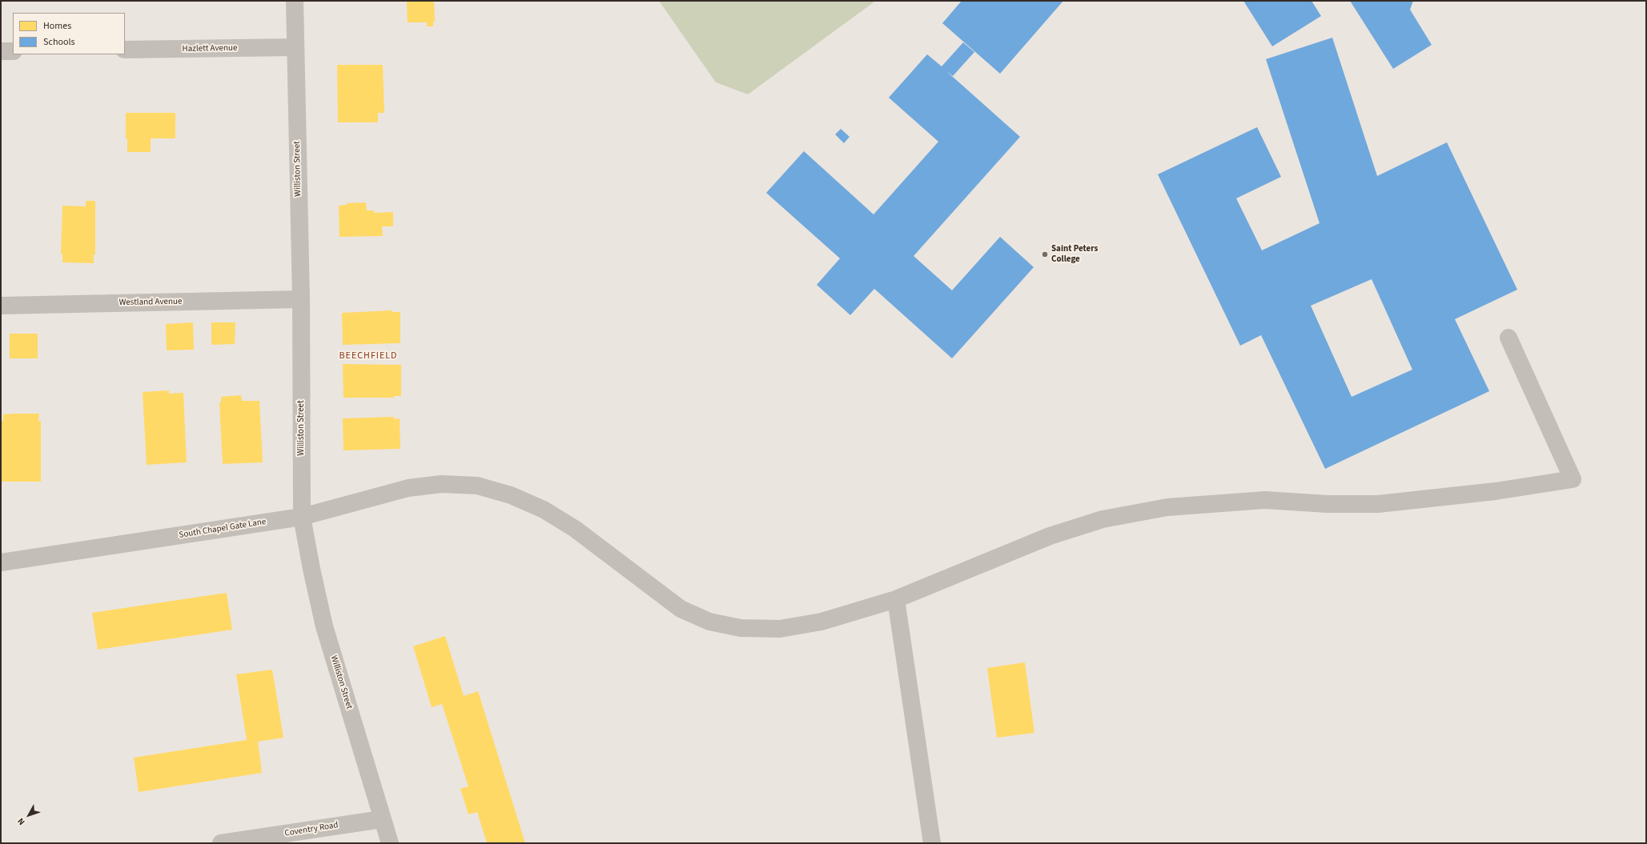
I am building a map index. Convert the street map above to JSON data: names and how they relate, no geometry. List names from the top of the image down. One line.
{"streets":{"street":["Hazlett Avenue","Williston Street","Westland Avenue","South Chapel Gate Lane","Coventry Road"]},"crossings":[["Hazlett Avenue","Williston Street"],["Williston Street","Westland Avenue"],["Williston Street","South Chapel Gate Lane"],["Williston Street","Coventry Road"]],"districts":["BEECHFIELD"],"places":["Saint Peters College"],"legend":["Homes","Schools"],"north":"bottom left"}
